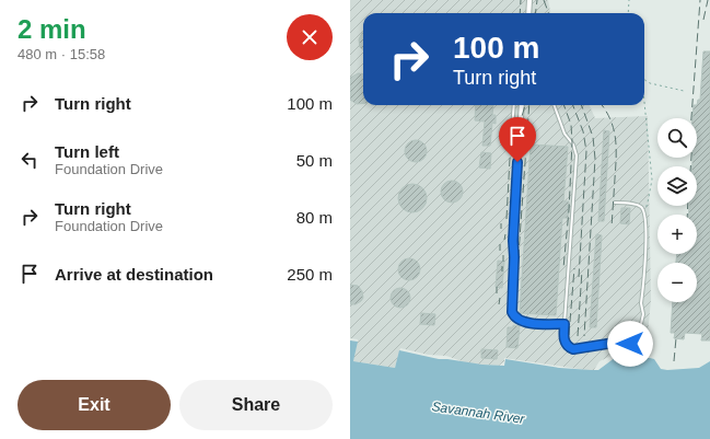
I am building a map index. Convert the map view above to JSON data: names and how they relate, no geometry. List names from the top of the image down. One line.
{"water":["Savannah River"],"page":{"heading":["2 min","480 m · 15:58"],"turn":["100 m","Turn right"],"list":[{"name":"Turn right","value":"100 m"},{"name":"Turn left","note":"Foundation Drive","value":"50 m"},{"name":"Turn right","note":"Foundation Drive","value":"80 m"},{"name":"Arrive at destination","value":"250 m"}],"map_buttons":["+","−"],"buttons":["Exit","Share"]}}
